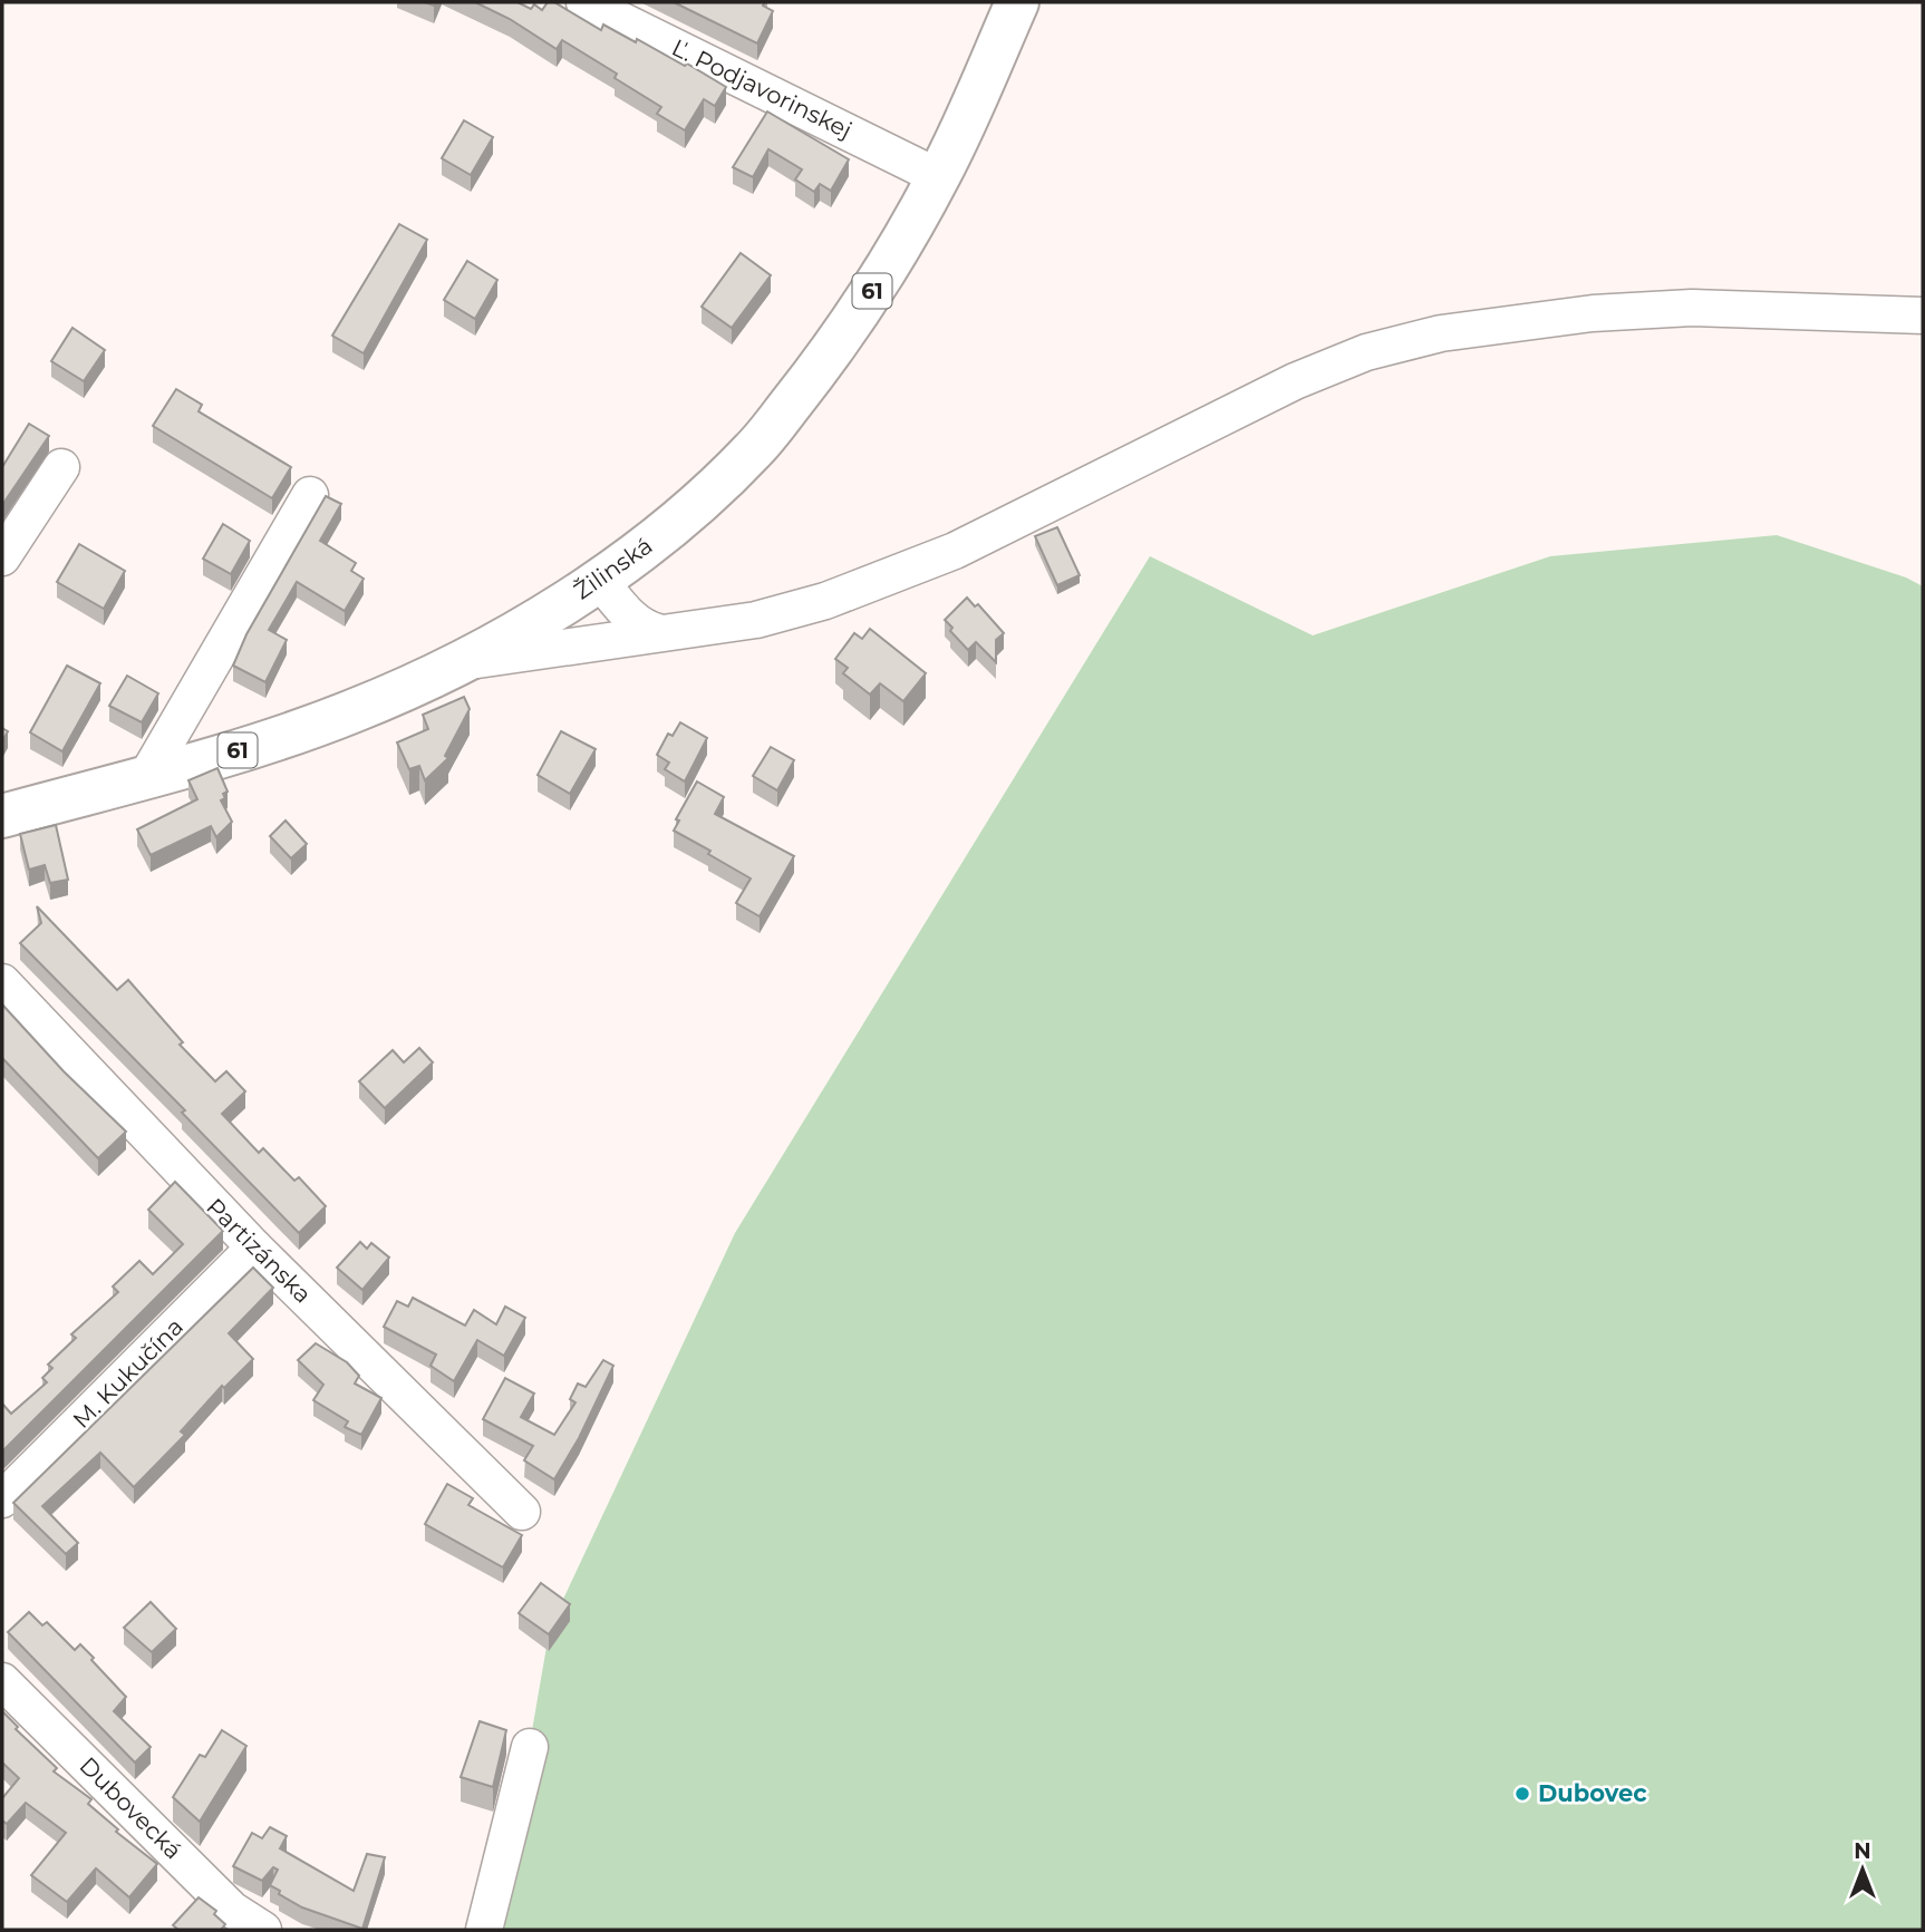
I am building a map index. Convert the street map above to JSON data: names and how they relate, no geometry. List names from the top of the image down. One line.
{"streets":{"main road":["61","Žilinská"],"street":["Ľ. Podjavorinskej","Partizánska","M. Kukučína","Dubovecká"]},"crossings":[["Ľ. Podjavorinskej","61"],["Ľ. Podjavorinskej","Žilinská"],["61","Žilinská"],["Partizánska","M. Kukučína"]],"places":["Dubovec"],"north":"top"}
